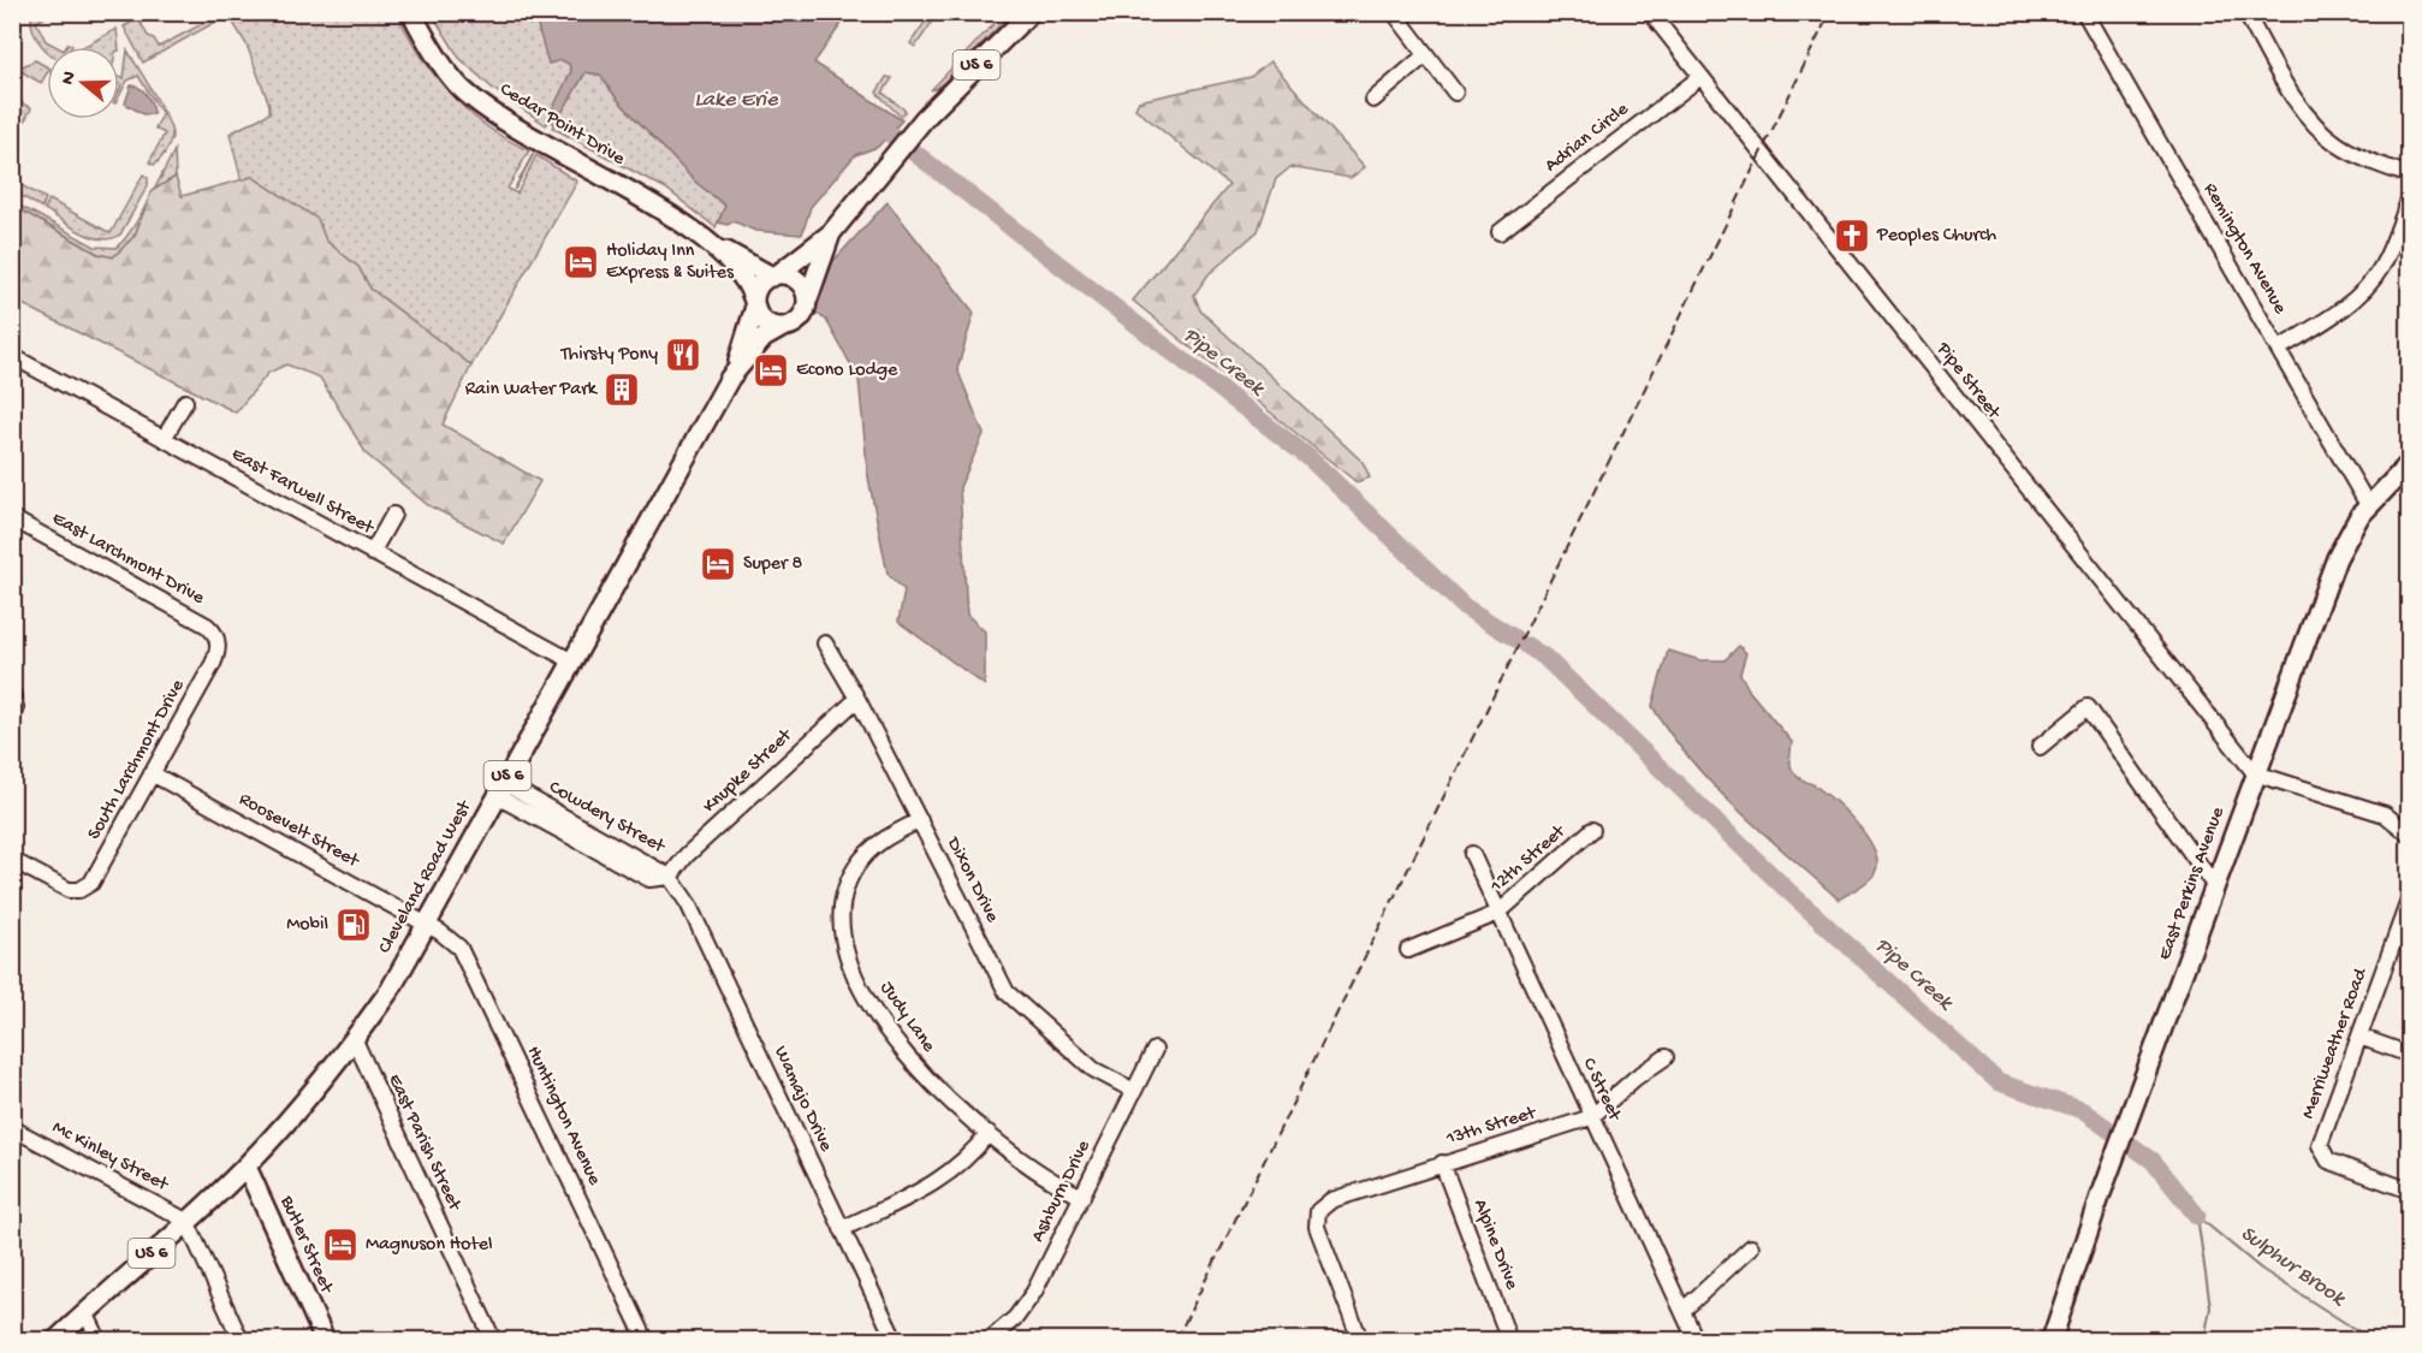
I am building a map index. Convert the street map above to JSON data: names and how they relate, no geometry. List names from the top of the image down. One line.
{"streets":{"main road":["US 6","Cedar Point Drive","Cleveland Road West","East Perkins Avenue","Butler Street"],"street":["Adrian Circle","Remington Avenue","Pipe Street","East Farwell Street","East Larchmont Drive","South Larchmont Drive","Knupke Street","Cowdery Street","Roosevelt Street","12th Street","Dixon Drive","Judy Lane","Merriweather Road","C Street","Wamajo Drive","Huntington Avenue","13th Street","East Parish Street","Mc Kinley Street","Ashburn Drive","Alpine Drive"]},"crossings":[["US 6","Cedar Point Drive"],["US 6","Cleveland Road West"],["Cedar Point Drive","Cleveland Road West"],["Adrian Circle","Pipe Street"],["Remington Avenue","East Perkins Avenue"],["Pipe Street","East Perkins Avenue"],["East Farwell Street","Cleveland Road West"],["East Larchmont Drive","South Larchmont Drive"],["South Larchmont Drive","Roosevelt Street"],["Knupke Street","Cowdery Street"],["Knupke Street","Dixon Drive"],["Knupke Street","Wamajo Drive"],["Cowdery Street","Cleveland Road West"],["Cowdery Street","Wamajo Drive"],["Roosevelt Street","Cleveland Road West"],["Roosevelt Street","Huntington Avenue"],["12th Street","C Street"],["Cleveland Road West","Huntington Avenue"],["Cleveland Road West","East Parish Street"],["Cleveland Road West","Mc Kinley Street"],["Cleveland Road West","Butler Street"],["Dixon Drive","Judy Lane"],["Dixon Drive","Ashburn Drive"],["Judy Lane","Ashburn Drive"],["C Street","13th Street"],["13th Street","Alpine Drive"]],"water":["Lake Erie","Pipe Creek","Sulphur Brook"],"places":{"church":["Peoples Church"],"hotel":["Holiday Inn Express & Suites","Econo Lodge","Super 8","Magnuson Hotel"],"restaurant":["Thirsty Pony"],"building":["Rain Water Park"],"fuel station":["Mobil"]},"north":"left"}
